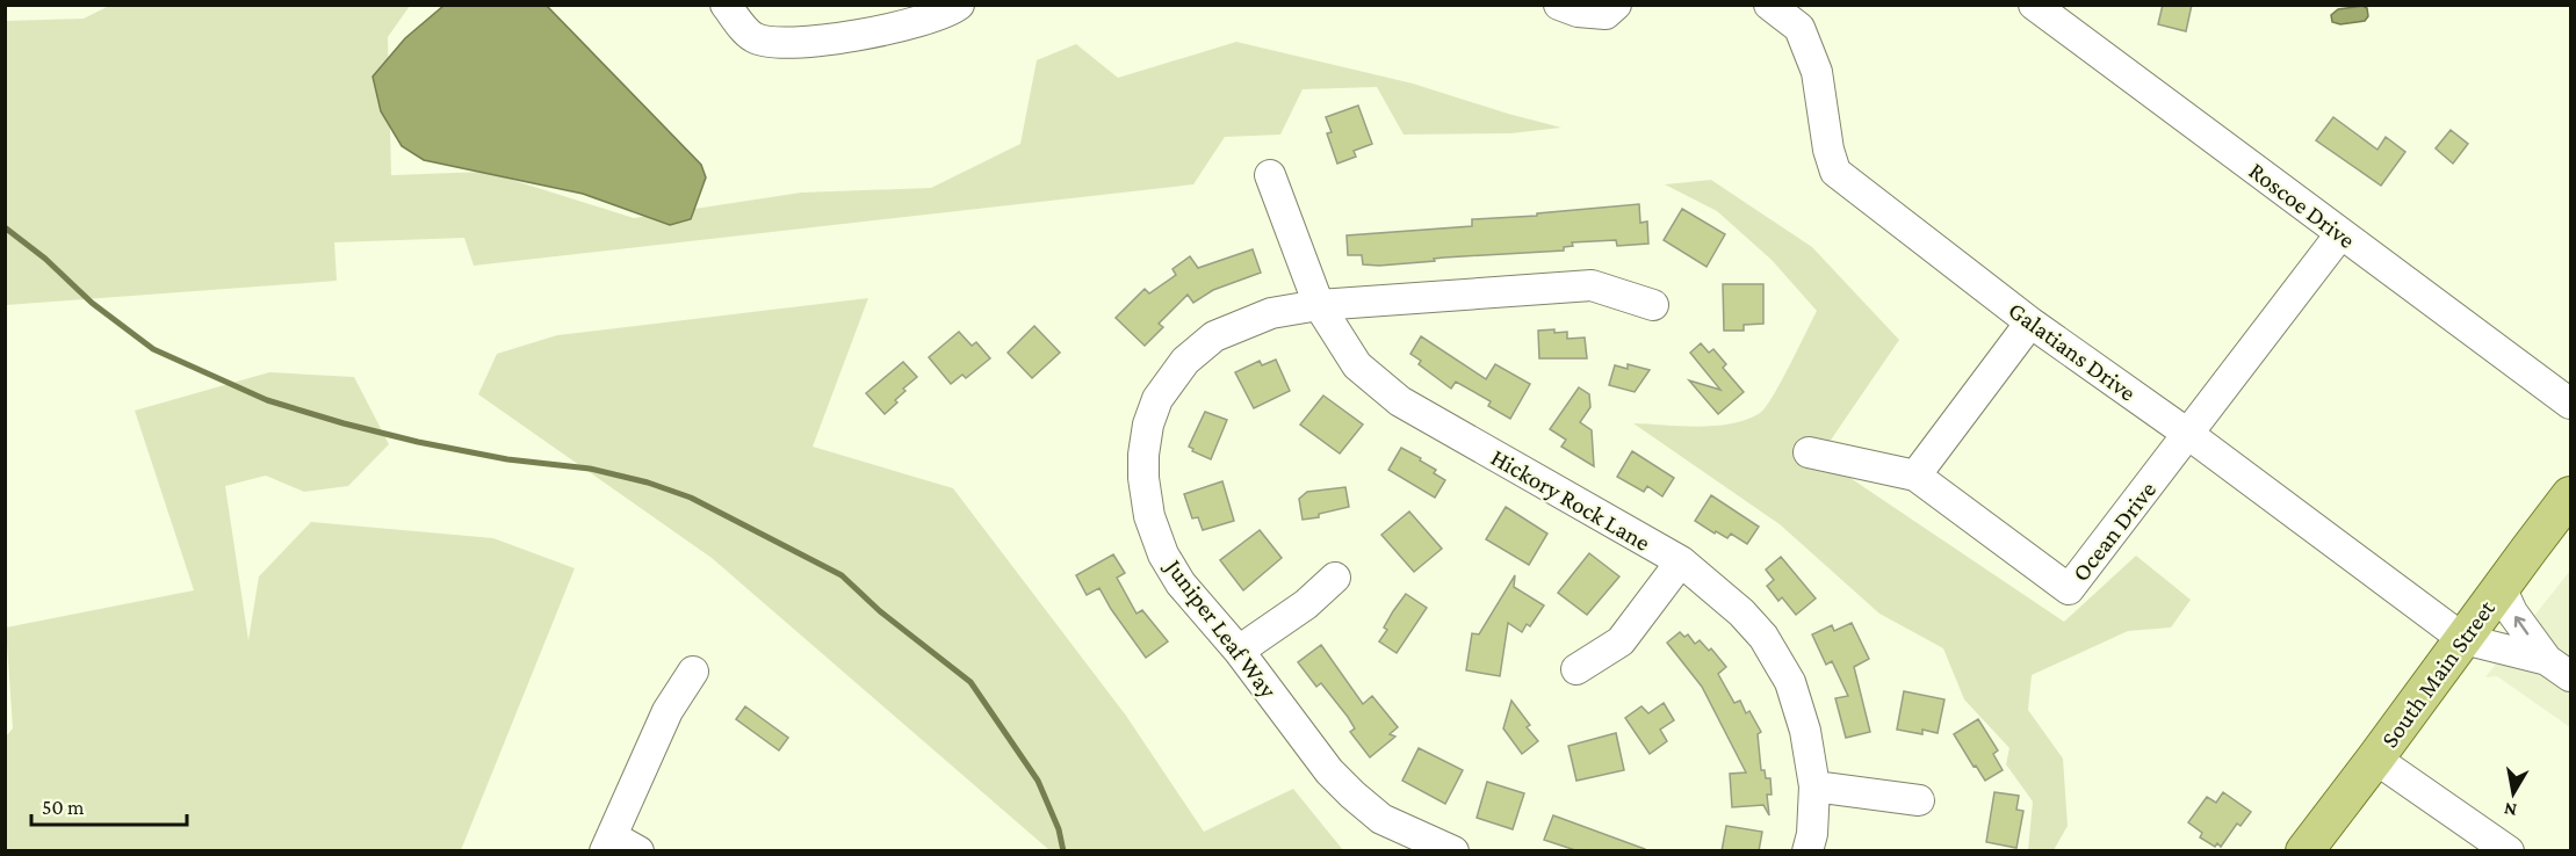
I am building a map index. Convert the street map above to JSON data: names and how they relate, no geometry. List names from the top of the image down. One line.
{"streets":{"main road":["South Main Street"],"street":["Roscoe Drive","Galatians Drive","Hickory Rock Lane","Ocean Drive","Juniper Leaf Way"]},"crossings":[["Roscoe Drive","Ocean Drive"],["Galatians Drive","Ocean Drive"],["Galatians Drive","South Main Street"],["Hickory Rock Lane","Juniper Leaf Way"]],"scale_bar":"50 m","north":"bottom"}
